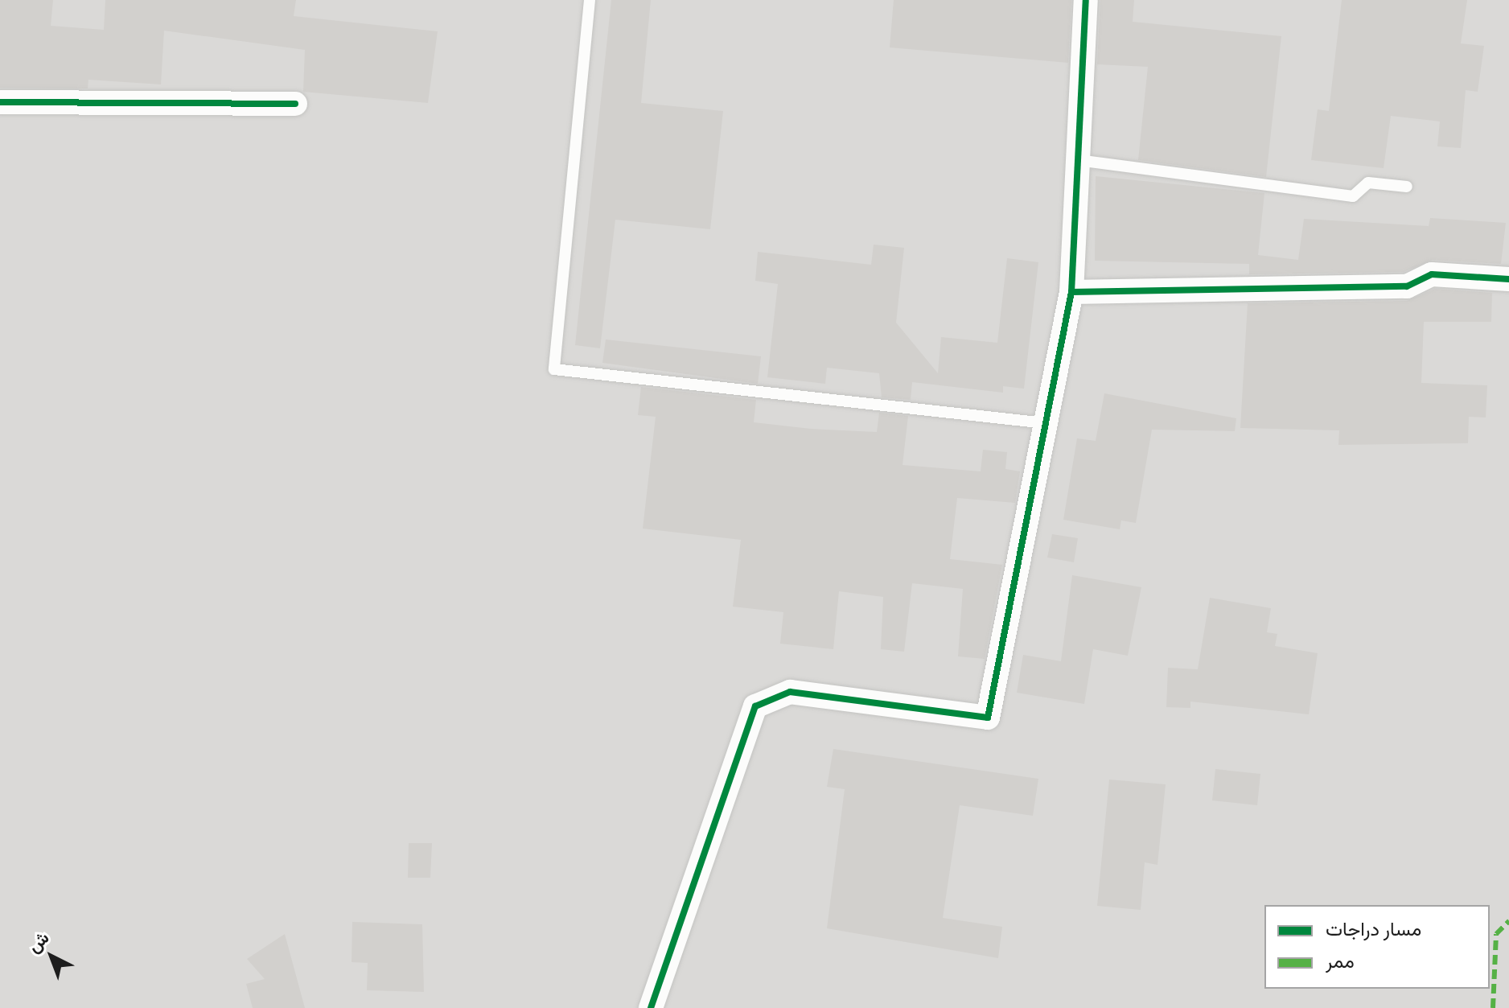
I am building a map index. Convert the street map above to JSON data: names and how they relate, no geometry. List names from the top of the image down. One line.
{"legend":["مسار دراجات","ممر"],"north":"top left"}
